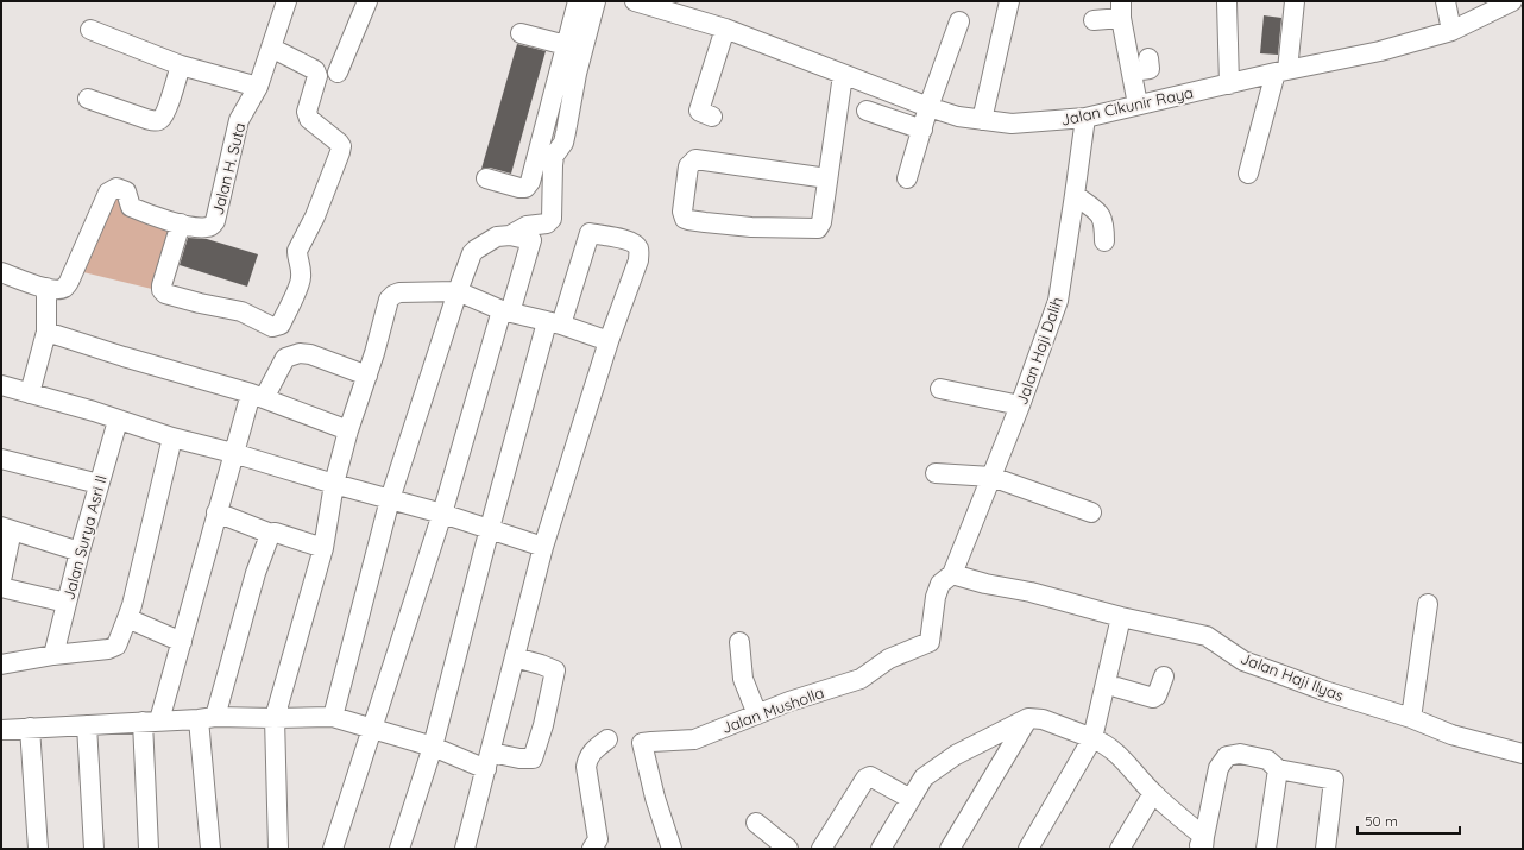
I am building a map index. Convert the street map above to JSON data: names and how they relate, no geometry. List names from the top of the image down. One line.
{"streets":{"street":["Jalan Cikunir Raya","Jalan H. Suta","Jalan Haji Dalih","Jalan Surya Asri II","Jalan Haji Ilyas","Jalan Musholla"]},"crossings":[["Jalan Cikunir Raya","Jalan Haji Dalih"],["Jalan Haji Dalih","Jalan Haji Ilyas"],["Jalan Haji Dalih","Jalan Musholla"],["Jalan Haji Ilyas","Jalan Musholla"]],"scale_bar":"50 m"}
